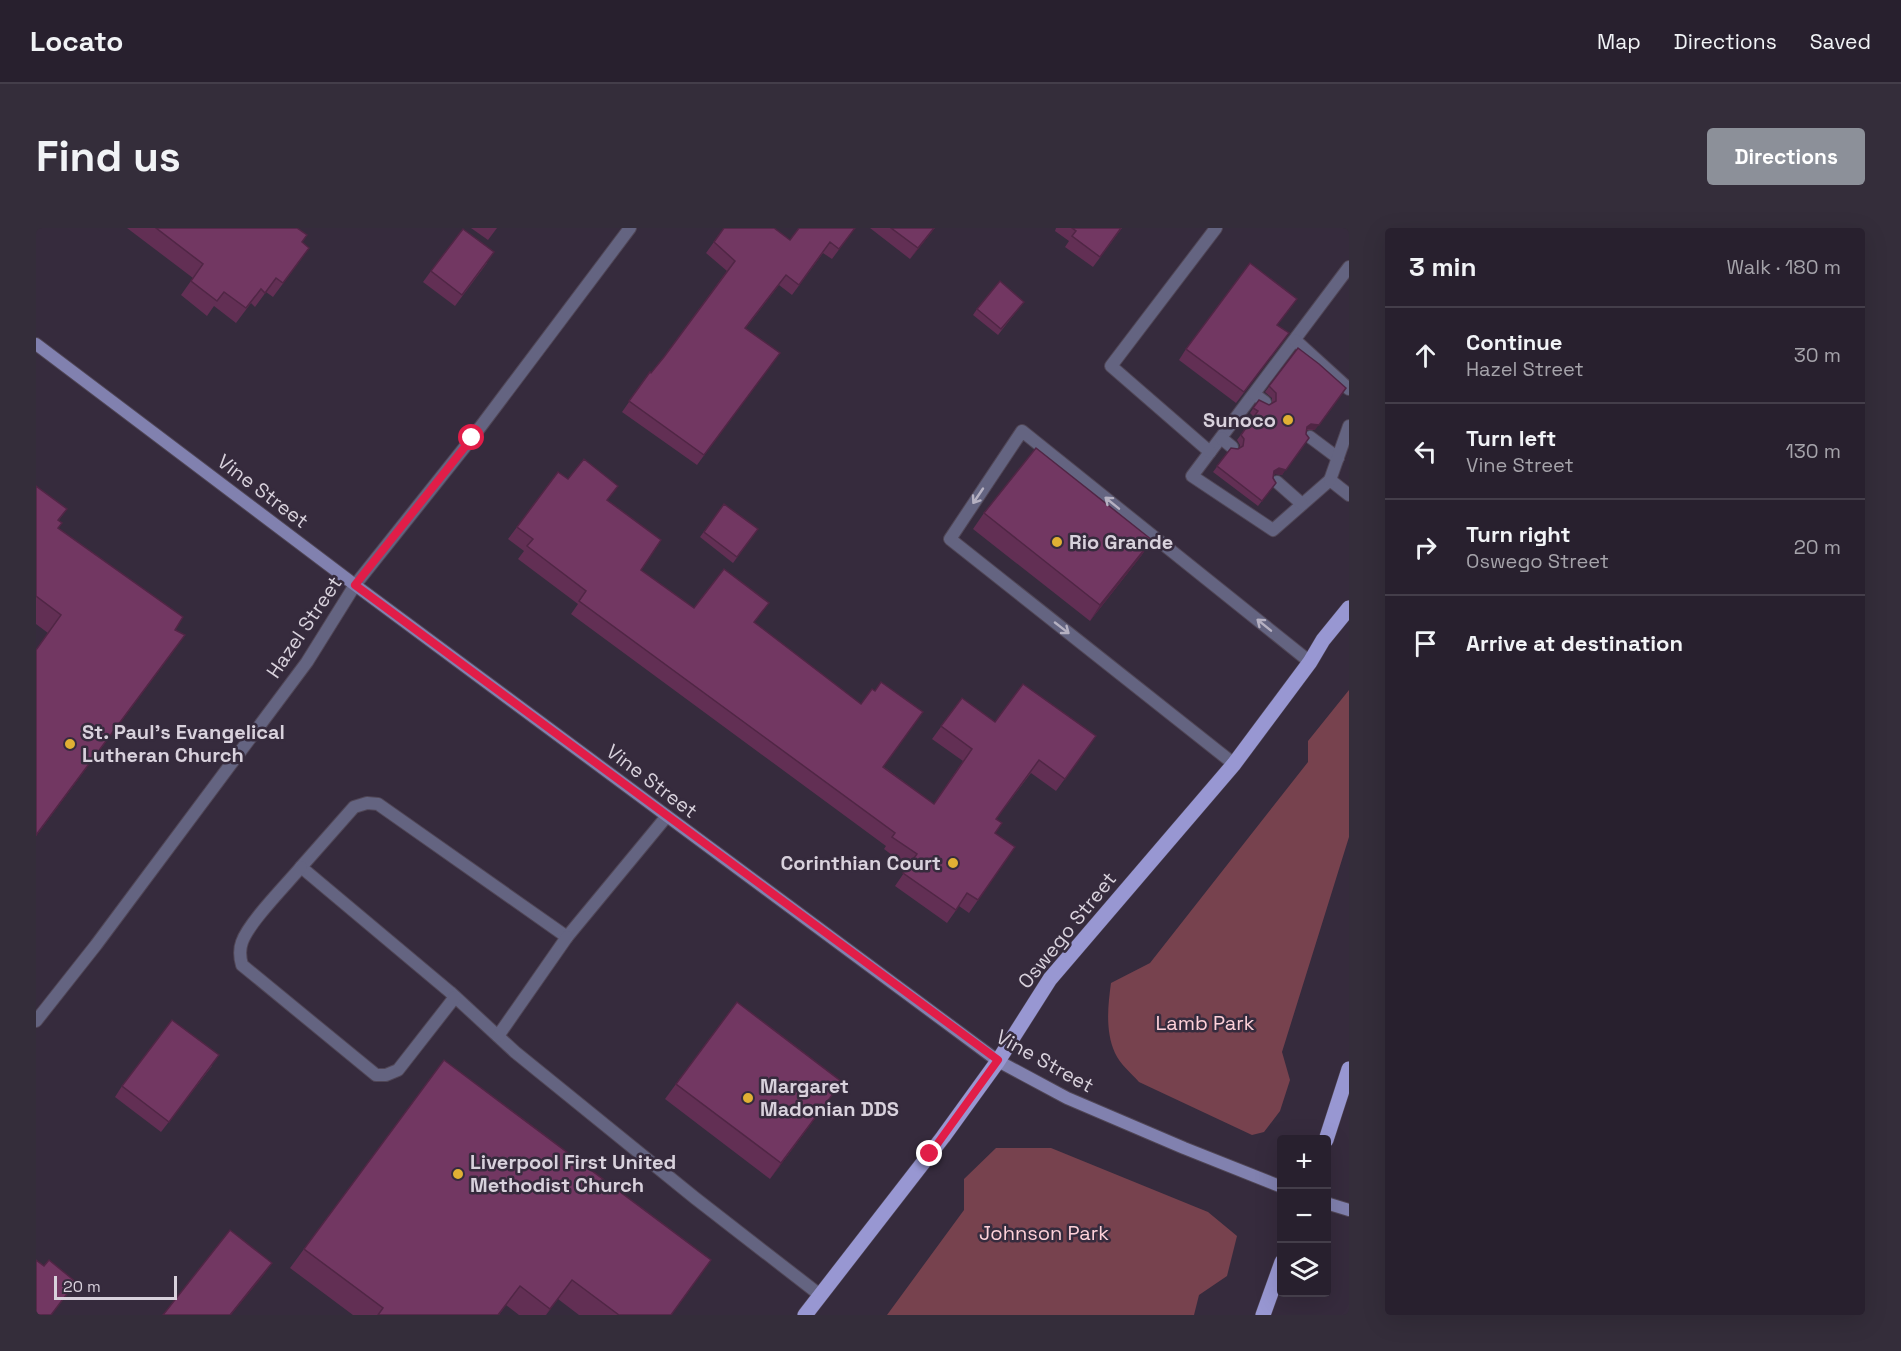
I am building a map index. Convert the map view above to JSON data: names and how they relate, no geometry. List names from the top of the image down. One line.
{"streets":{"main road":["Oswego Street"],"street":["Vine Street","Hazel Street"]},"crossings":[["Vine Street","Hazel Street"],["Vine Street","Oswego Street"]],"parks":["Lamb Park","Johnson Park"],"places":["Sunoco","Rio Grande","St. Paul's Evangelical Lutheran Church","Corinthian Court","Margaret Madonian DDS","Liverpool First United Methodist Church"],"scale_bar":"20 m","page":{"header":"Locato","nav":["Map","Directions","Saved"],"buttons":"Directions","title":"Find us","heading":["3 min","Walk · 180 m"],"list":[["Continue","Hazel Street","30 m"],["Turn left","Vine Street","130 m"],["Turn right","Oswego Street","20 m"],"Arrive at destination"],"map_buttons":["+","−"],"scale":"20 m"}}
